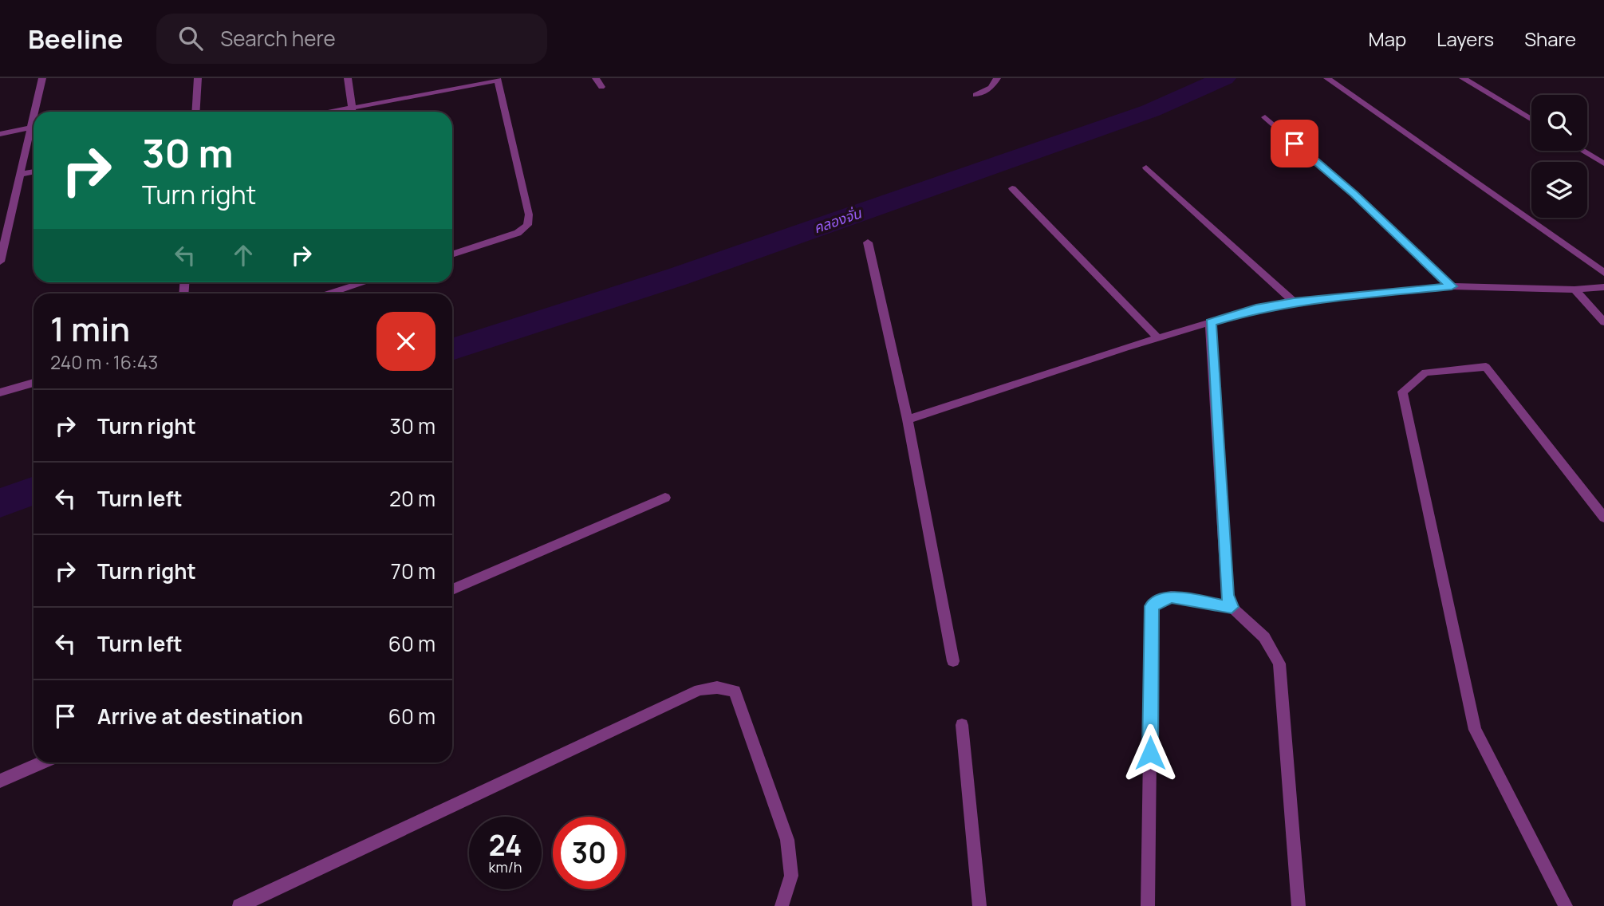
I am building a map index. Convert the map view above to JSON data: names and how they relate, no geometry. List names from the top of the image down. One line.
{"water":["คลองจั่น"],"page":{"header":"Beeline","search":"Search here","nav":["Map","Layers","Share"],"turn":["30 m","Turn right"],"heading":["1 min","240 m · 16:43"],"list":[{"name":"Turn right","value":"30 m"},{"name":"Turn left","value":"20 m"},{"name":"Turn right","value":"70 m"},{"name":"Turn left","value":"60 m"},{"name":"Arrive at destination","value":"60 m"}],"speed":"24 km/h","limit":"30"}}
